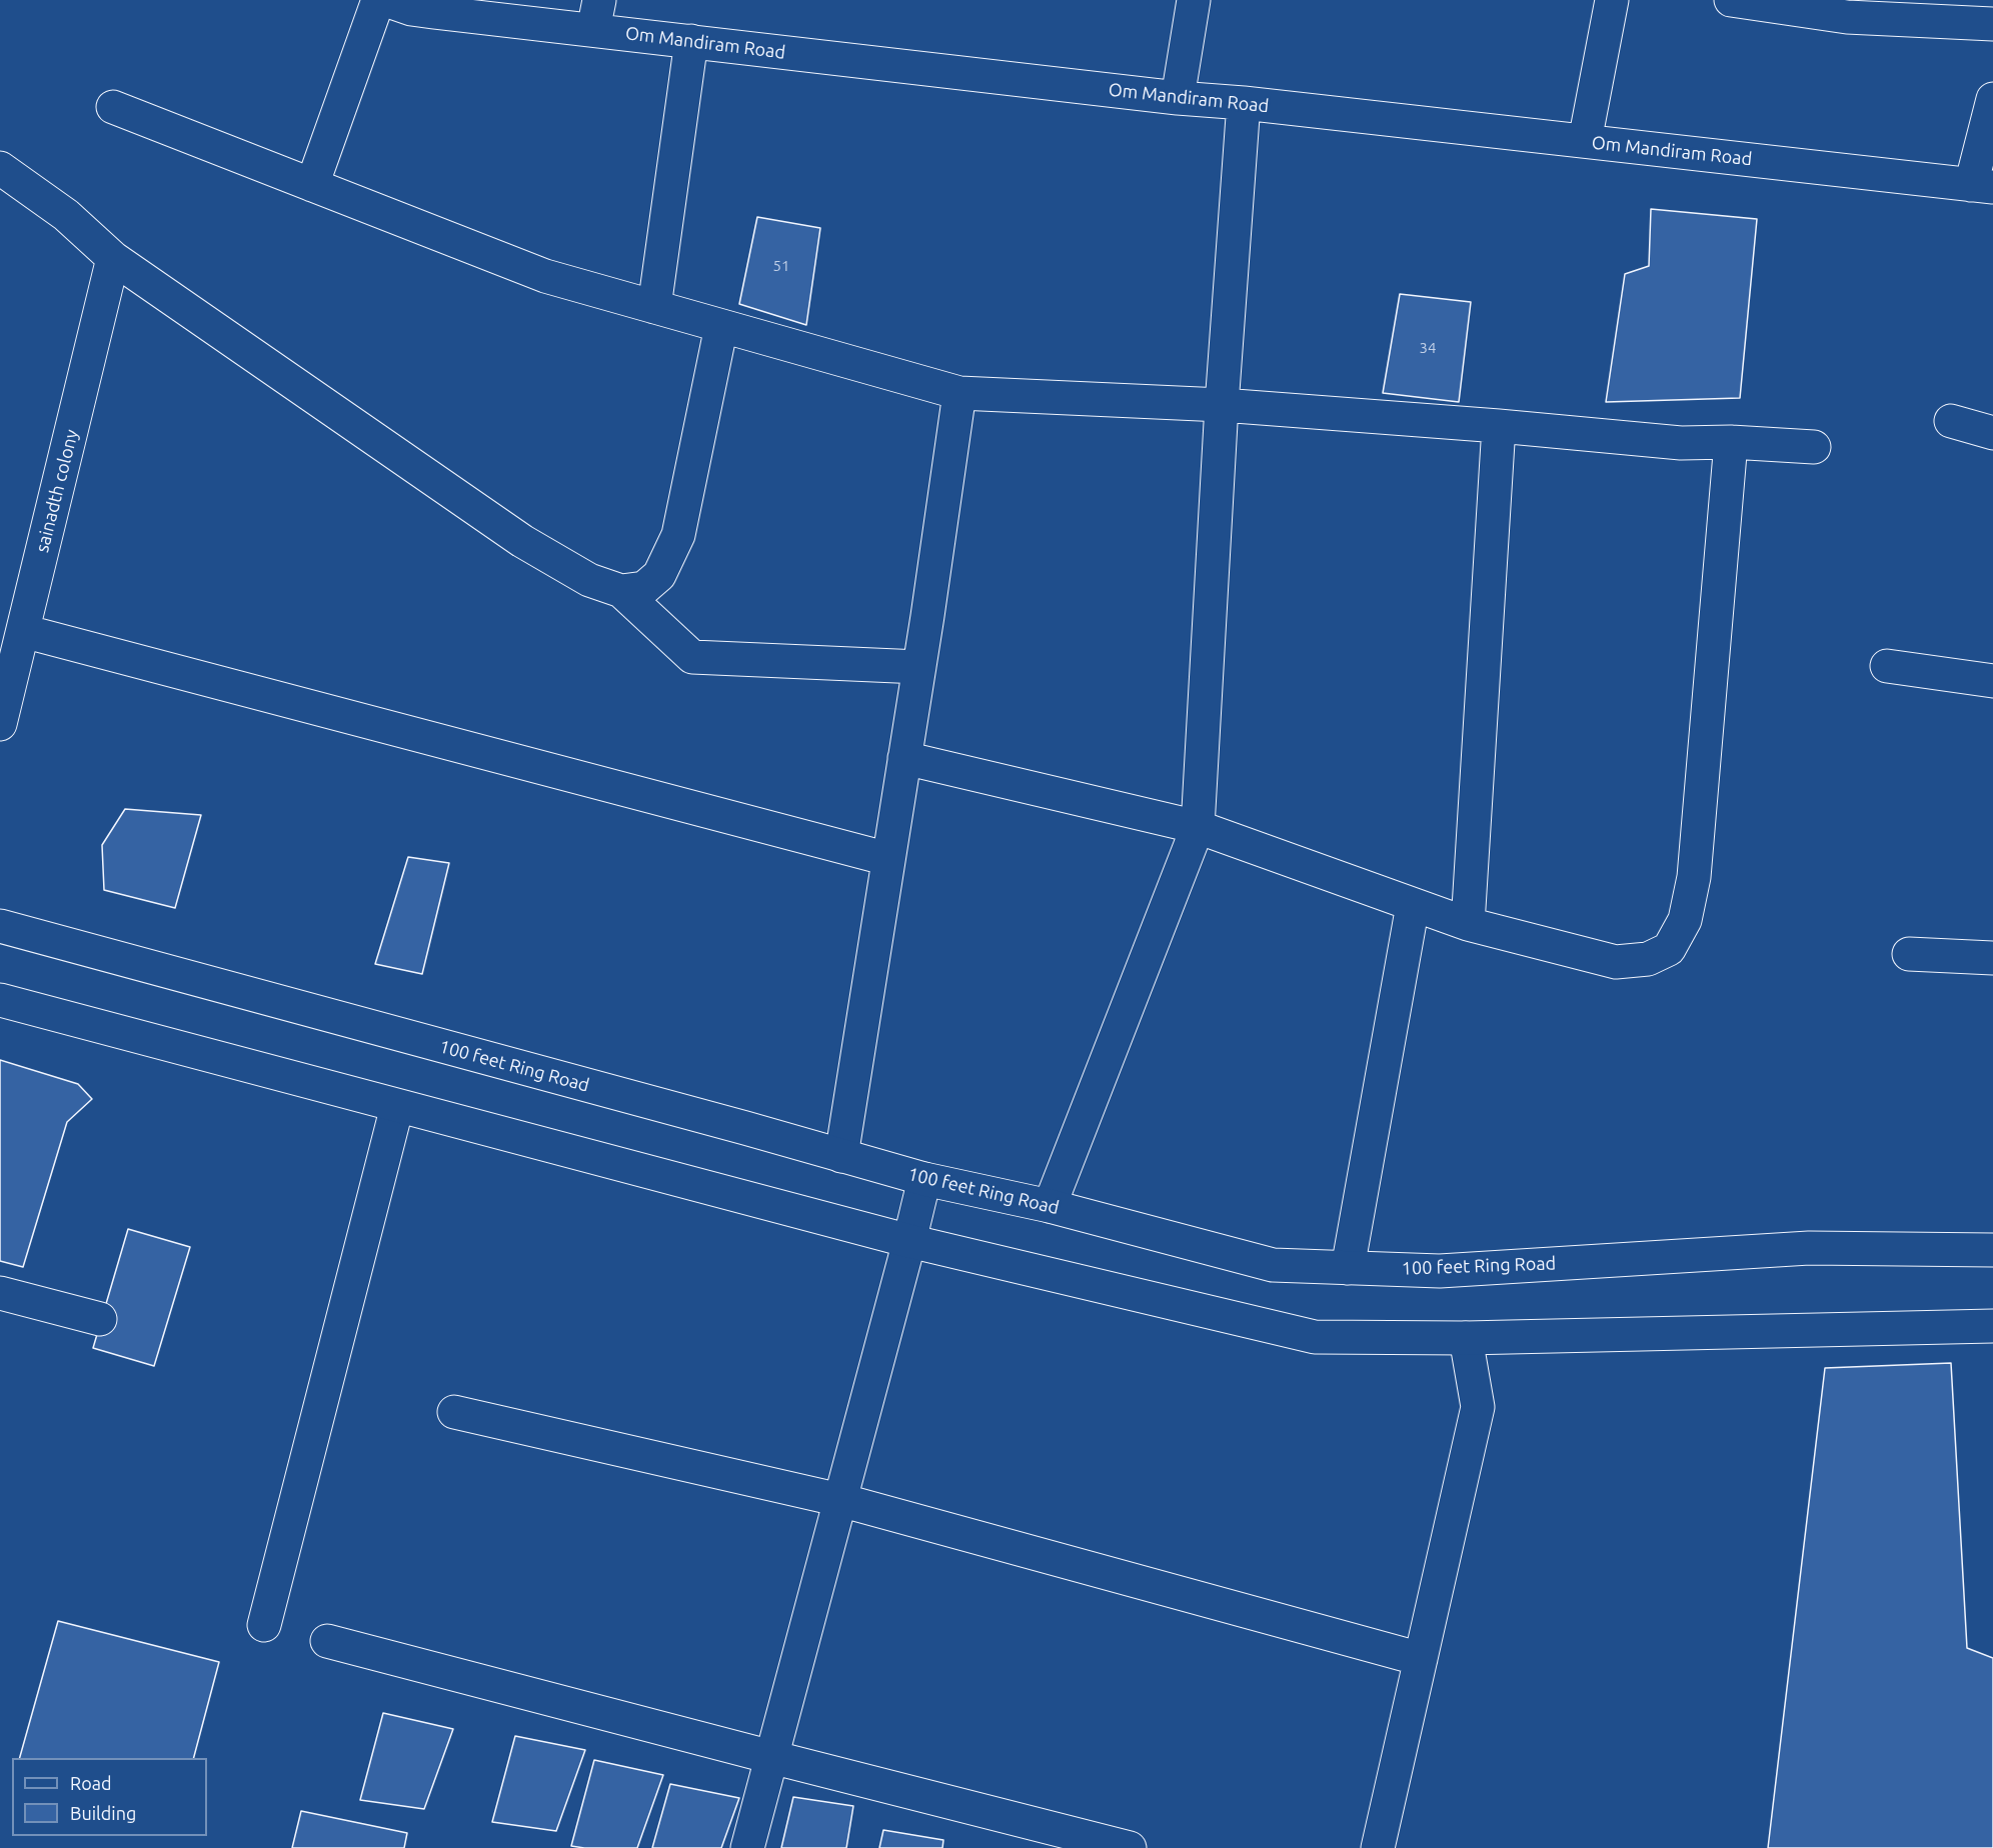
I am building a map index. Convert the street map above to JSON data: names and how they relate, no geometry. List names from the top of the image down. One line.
{"streets":{"street":["Om Mandiram Road","sainadth colony","100 feet Ring Road"]},"house_numbers":["51","34"],"legend":["Road","Building"]}
